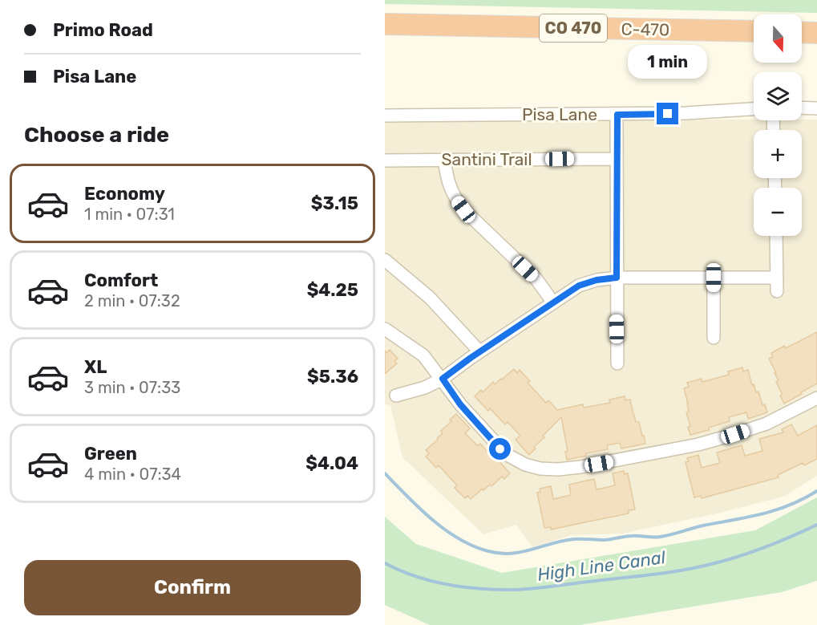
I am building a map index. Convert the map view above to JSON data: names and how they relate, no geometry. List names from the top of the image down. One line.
{"streets":{"highway":["CO 470","C-470"],"street":["Pisa Lane","Santini Trail"]},"water":["High Line Canal"],"north":"bottom","page":{"banner":["Primo Road","Pisa Lane"],"map_buttons":["+","−"],"bubble":"1 min","heading":"Choose a ride","list":[{"name":"Economy","note":"1 min · 07:31","value":"$3.15"},{"name":"Comfort","note":"2 min · 07:32","value":"$4.25"},{"name":"XL","note":"3 min · 07:33","value":"$5.36"},{"name":"Green","note":"4 min · 07:34","value":"$4.04"}],"buttons":"Confirm"}}
